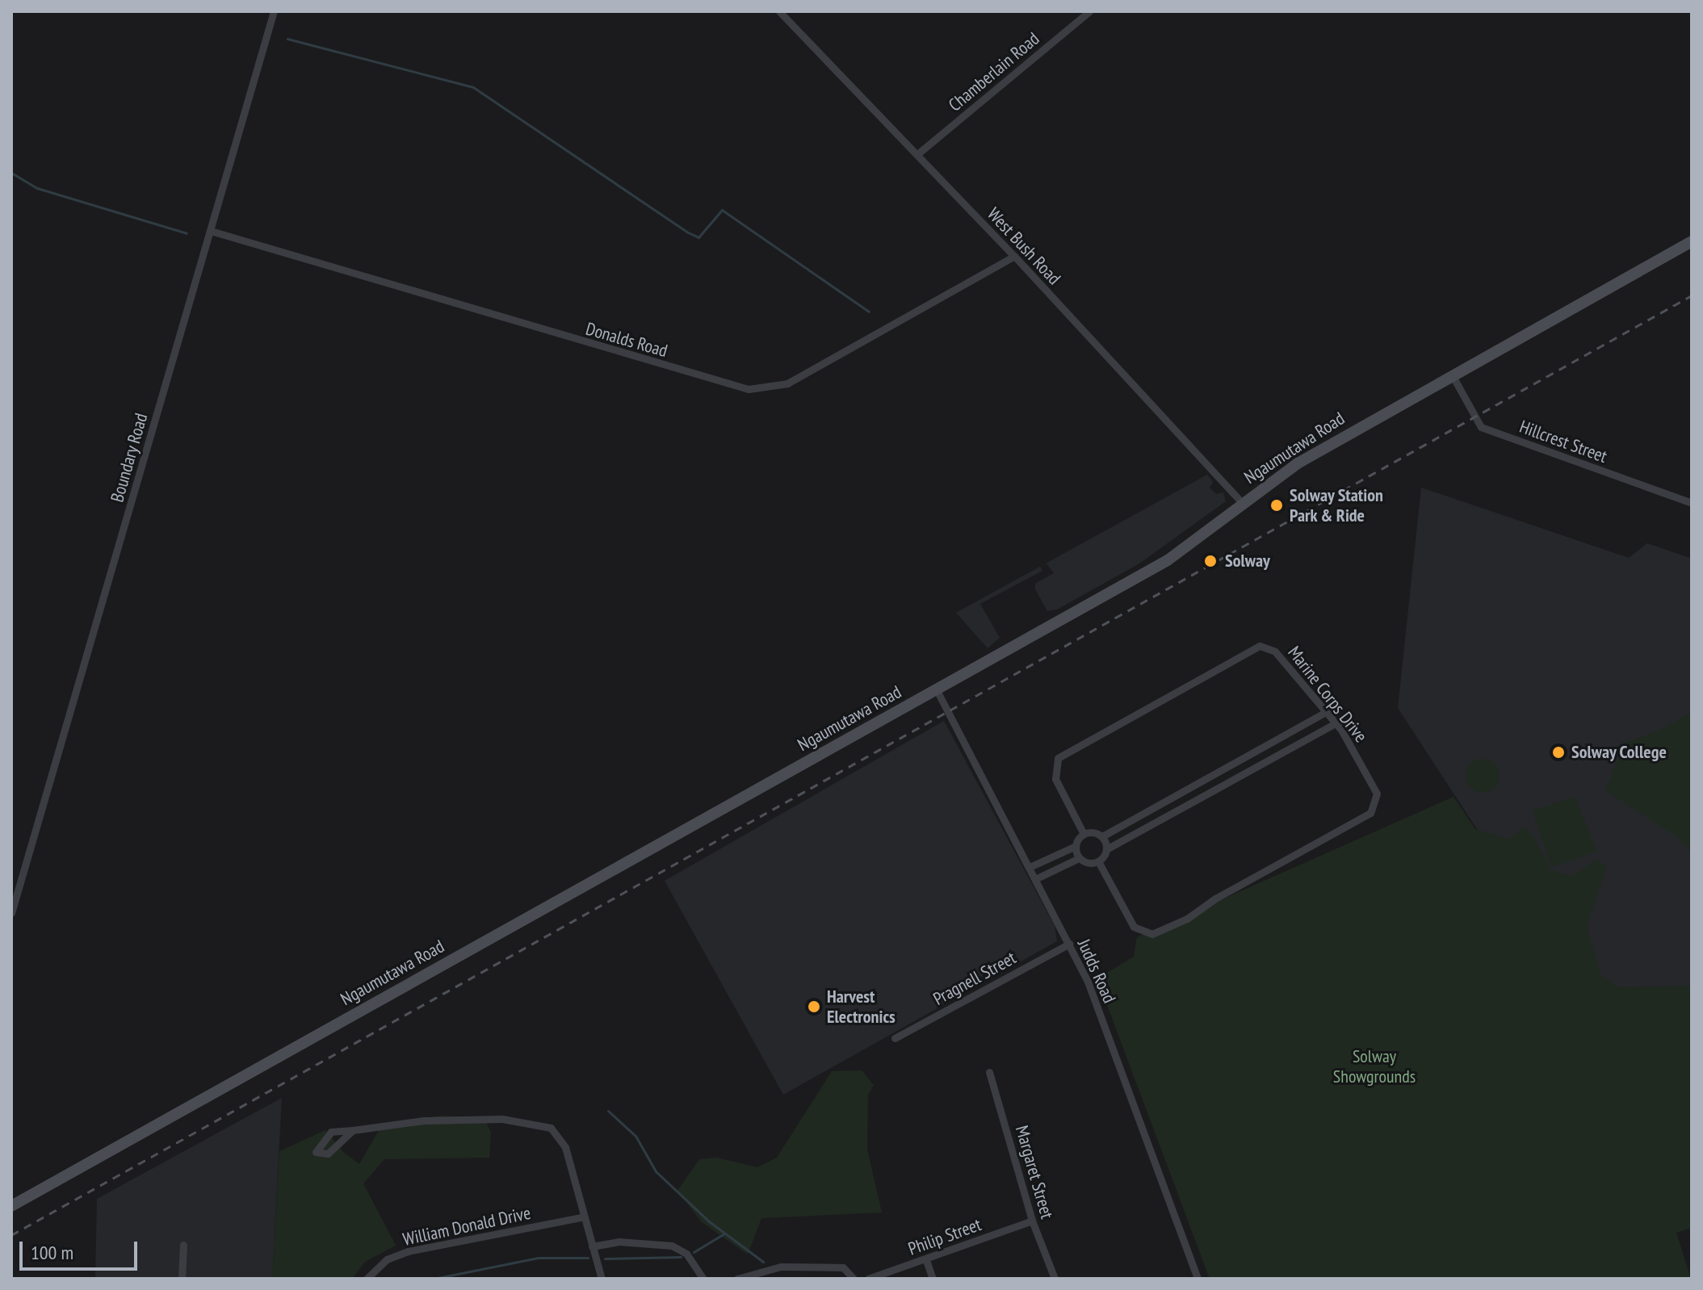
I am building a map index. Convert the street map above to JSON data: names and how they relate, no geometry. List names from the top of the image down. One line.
{"streets":{"main road":["Ngaumutawa Road"],"street":["Chamberlain Road","West Bush Road","Donalds Road","Hillcrest Street","Boundary Road","Marine Corps Drive","Judds Road","Pragnell Street","Margaret Street","William Donald Drive","Philip Street"]},"crossings":[["Chamberlain Road","West Bush Road"],["West Bush Road","Donalds Road"],["West Bush Road","Ngaumutawa Road"],["Donalds Road","Boundary Road"],["Hillcrest Street","Ngaumutawa Road"],["Ngaumutawa Road","Judds Road"],["Judds Road","Pragnell Street"],["Margaret Street","Philip Street"]],"parks":["Solway Showgrounds"],"places":["Solway Station Park & Ride","Solway","Solway College","Harvest Electronics"],"scale_bar":"100 m"}
